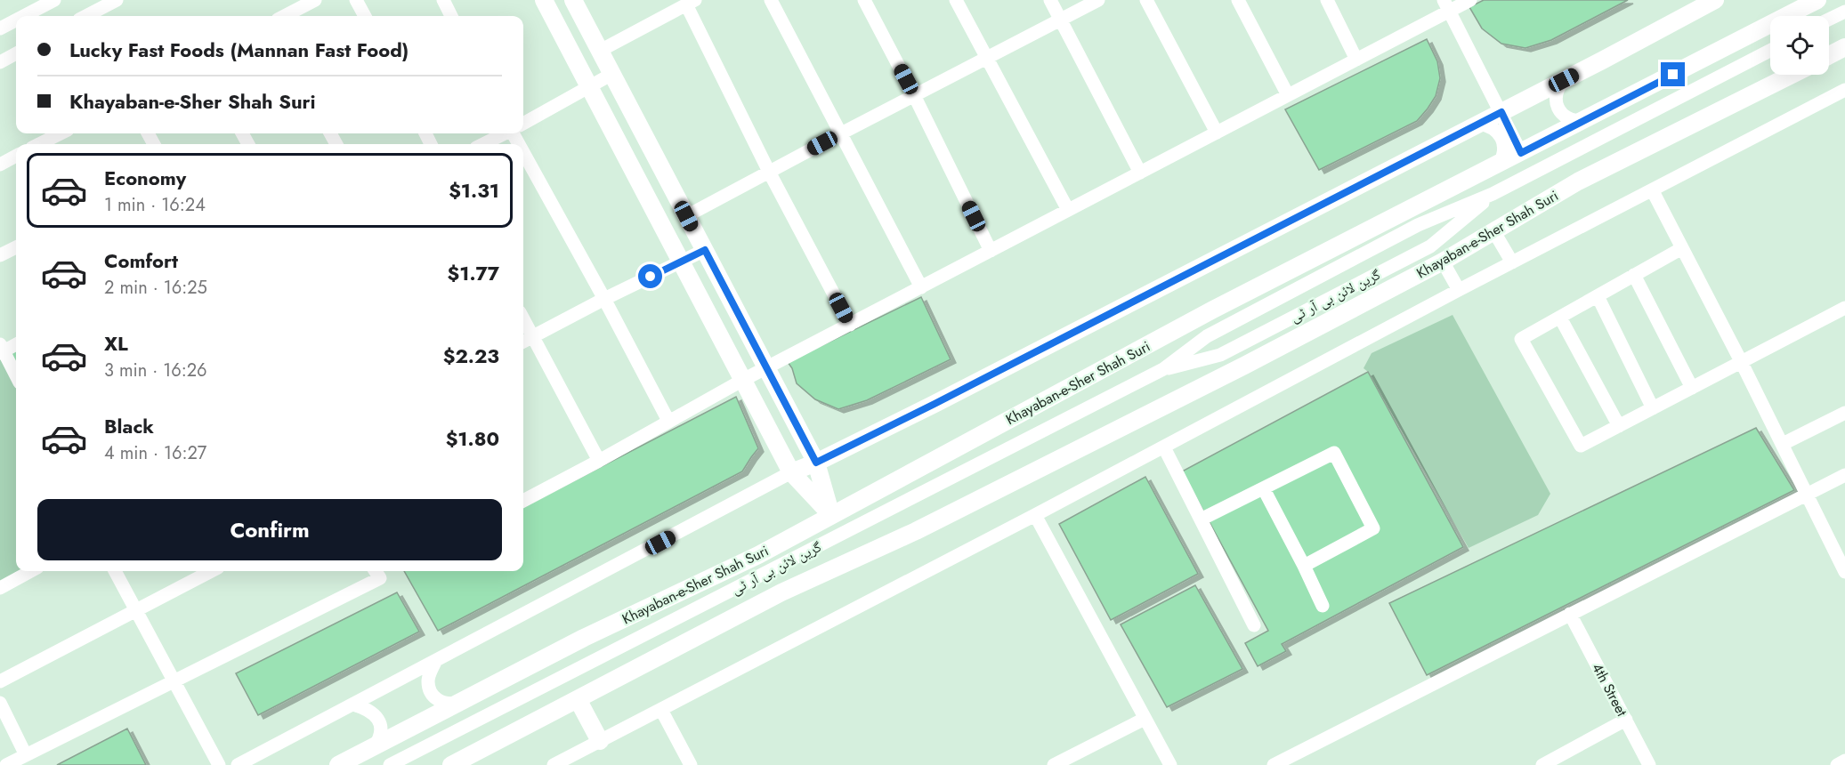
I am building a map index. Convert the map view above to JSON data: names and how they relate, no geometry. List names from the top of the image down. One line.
{"streets":{"main road":["Khayaban-e-Sher Shah Suri"],"street":["گرین لائن بی آر ٹی","4th Street"]},"page":{"banner":["Lucky Fast Foods (Mannan Fast Food)","Khayaban-e-Sher Shah Suri"],"list":[{"name":"Economy","note":"1 min · 16:24","value":"$1.31"},{"name":"Comfort","note":"2 min · 16:25","value":"$1.77"},{"name":"XL","note":"3 min · 16:26","value":"$2.23"},{"name":"Black","note":"4 min · 16:27","value":"$1.80"}],"buttons":"Confirm"}}
